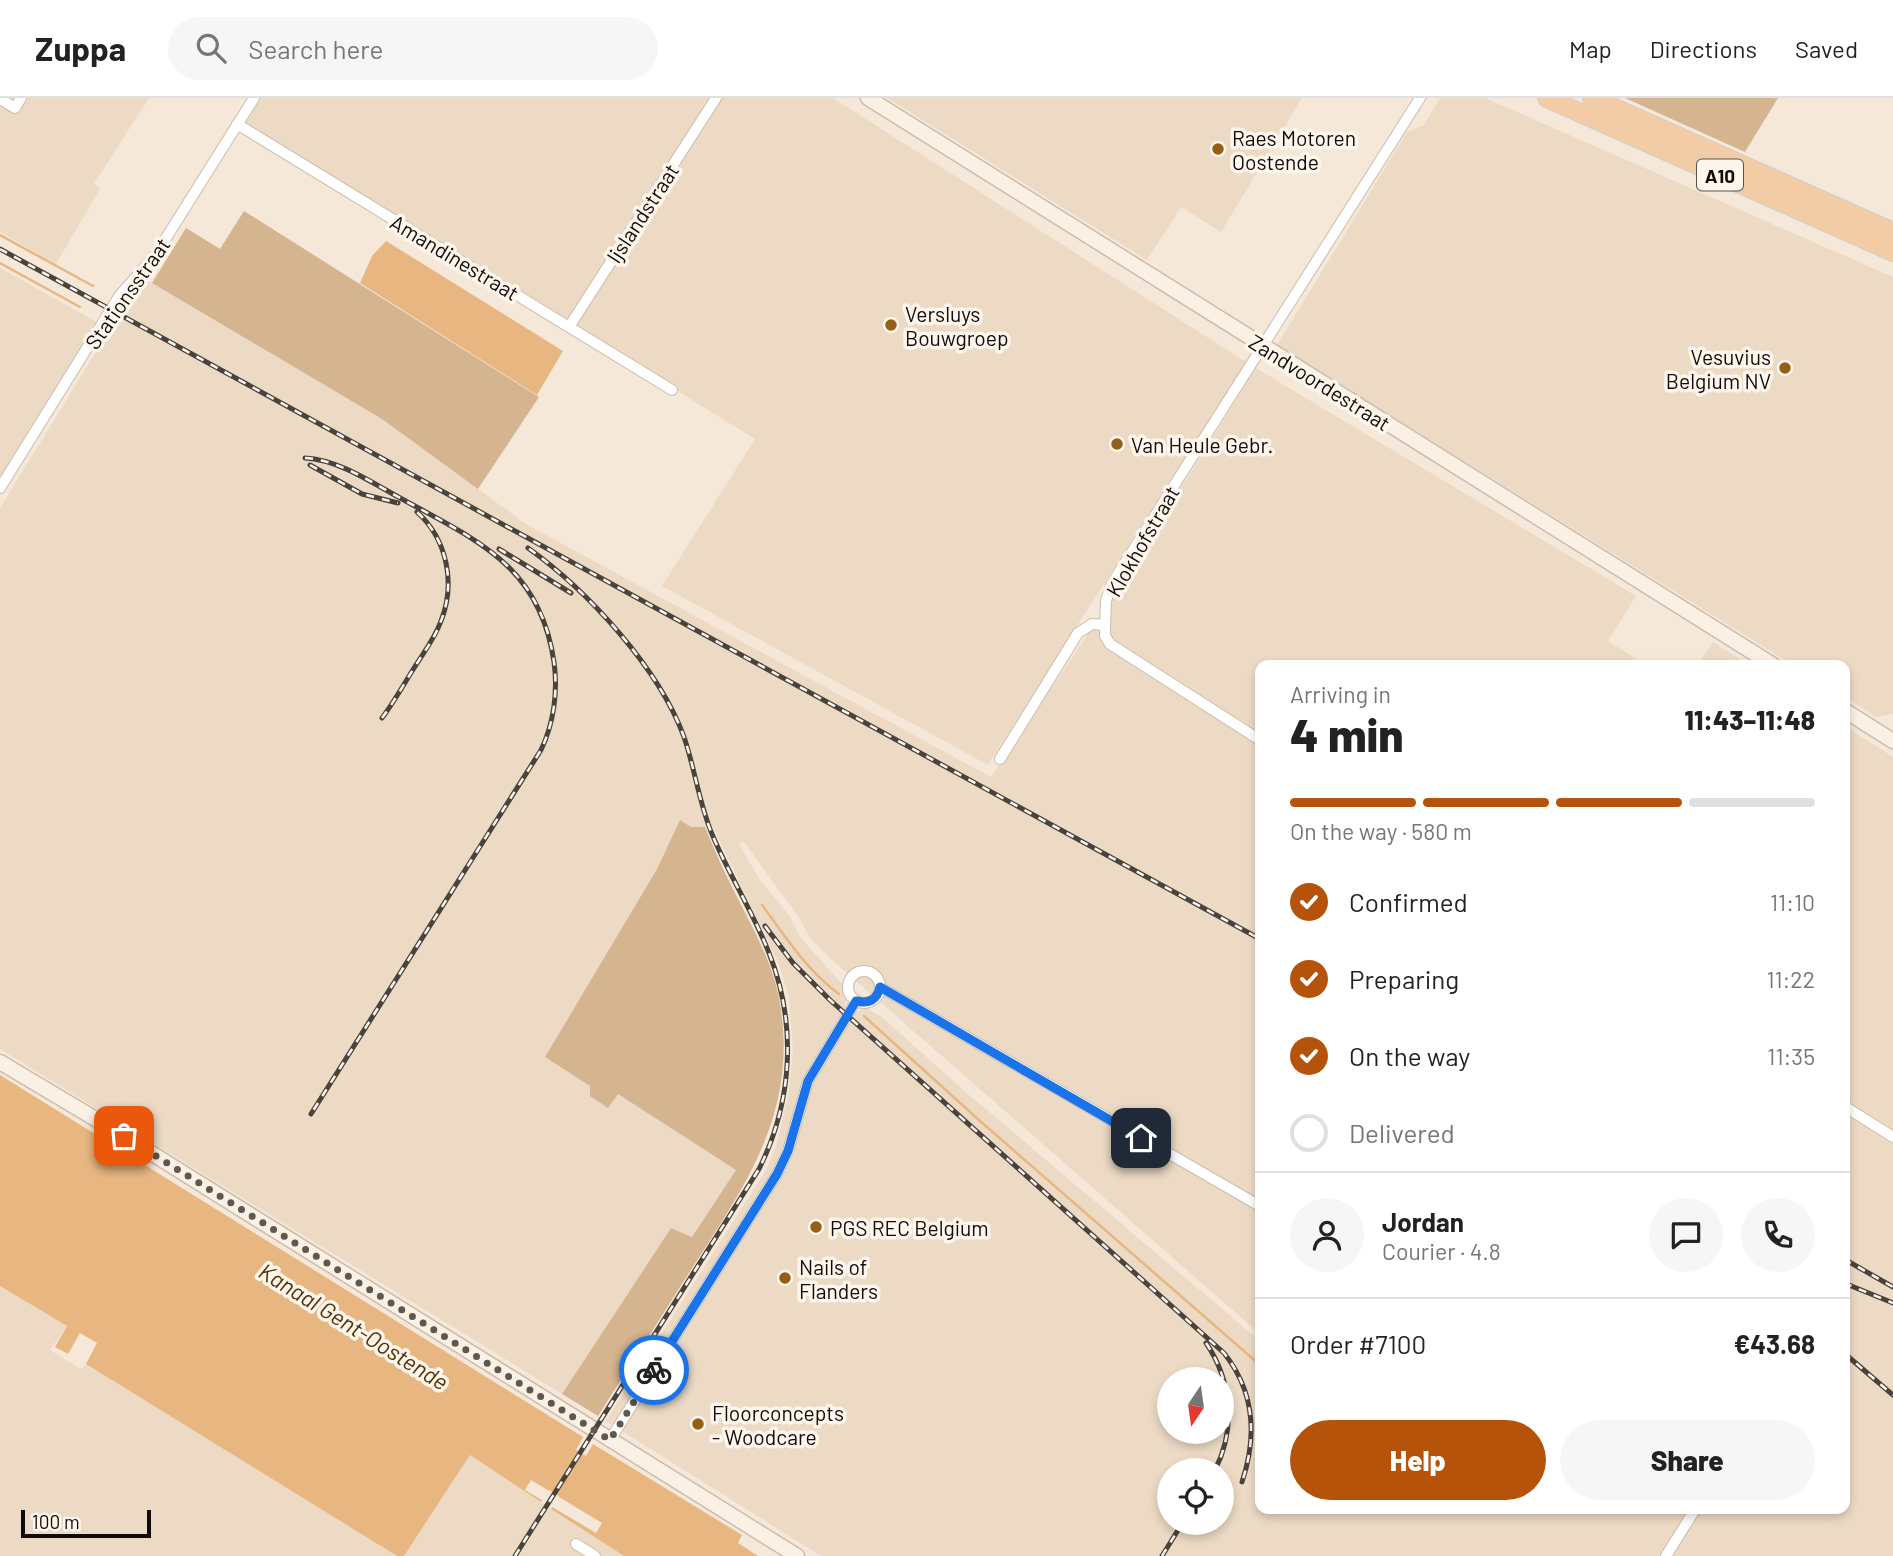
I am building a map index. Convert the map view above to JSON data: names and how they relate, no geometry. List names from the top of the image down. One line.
{"streets":{"highway":["A10"],"main road":["Zandvoordestraat"],"street":["Ijslandstraat","Amandinestraat","Stationsstraat","Klokhofstraat"]},"crossings":[["Ijslandstraat","Amandinestraat"],["Amandinestraat","Stationsstraat"],["Zandvoordestraat","Klokhofstraat"]],"water":["Kanaal Gent-Oostende"],"places":["Raes Motoren Oostende","Versluys Bouwgroep","Vesuvius Belgium NV","Van Heule Gebr.","PGS REC Belgium","Nails of Flanders","Floorconcepts - Woodcare"],"scale_bar":"100 m","north":"bottom","page":{"header":"Zuppa","search":"Search here","nav":["Map","Directions","Saved"],"heading":["4 min","Arriving in","11:43–11:48"],"panel":["Jordan","Courier · 4.8","Order #7100","€43.68"],"bar":"On the way · 580 m","list":[["Confirmed","11:10"],["Preparing","11:22"],["On the way","11:35"],"Delivered"],"buttons":["Help","Share"],"scale":"100 m"}}
